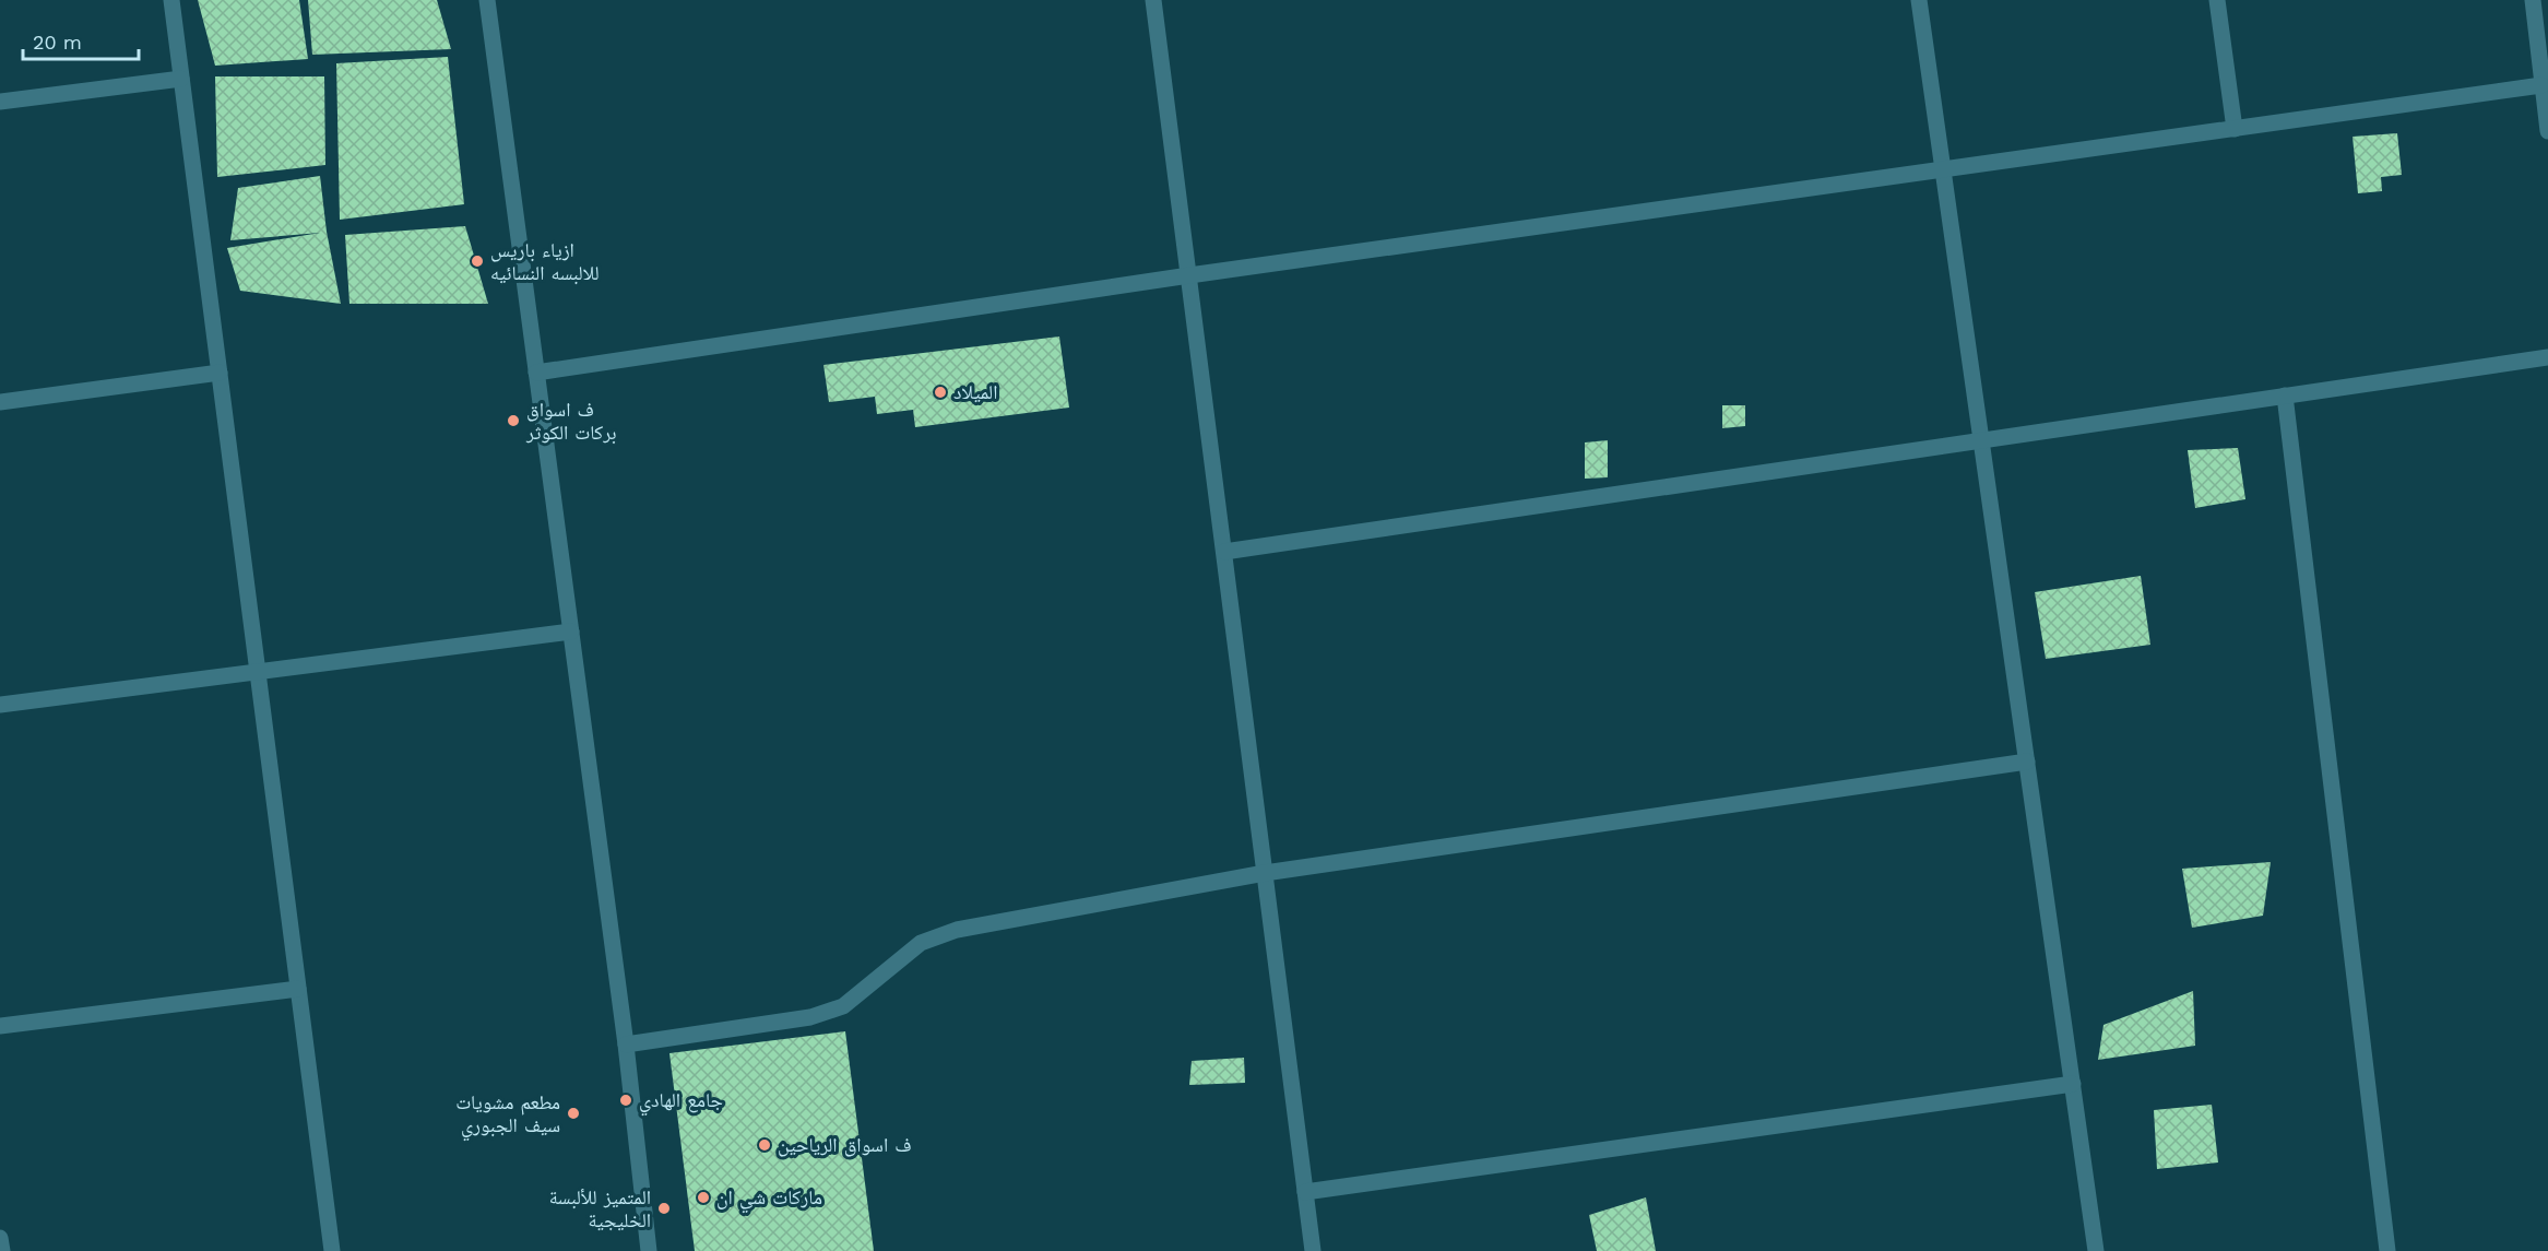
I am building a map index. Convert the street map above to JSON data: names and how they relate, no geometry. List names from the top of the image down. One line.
{"places":["ازياء باريس للالبسه النسائيه","الميلاد","ف اسواق بركات الكوثر","جامع الهادي","مطعم مشويات سيف الجبوري","ف اسواق الرياحين","ماركات شي ان","المتميز للألبسة الخليجية"],"scale_bar":"20 m"}
